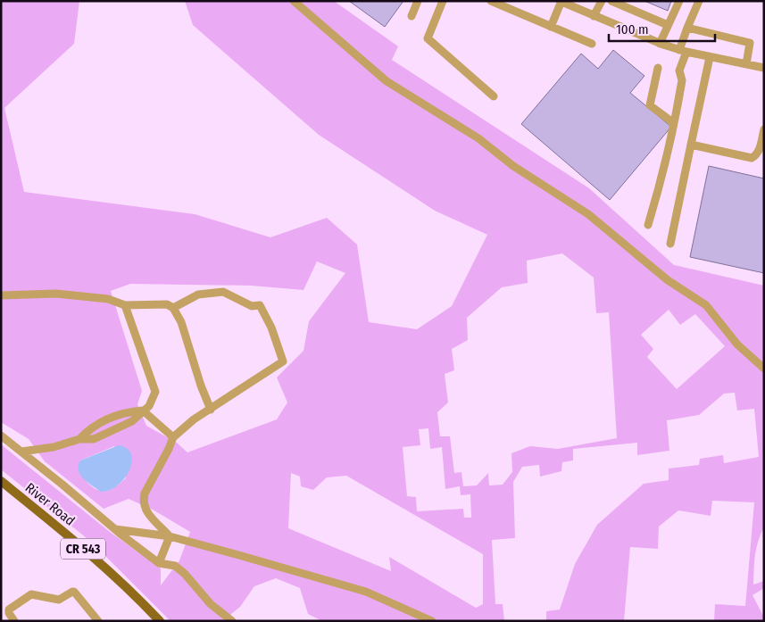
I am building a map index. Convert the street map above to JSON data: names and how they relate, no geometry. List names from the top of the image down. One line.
{"streets":{"main road":["River Road","CR 543"]},"scale_bar":"100 m"}
